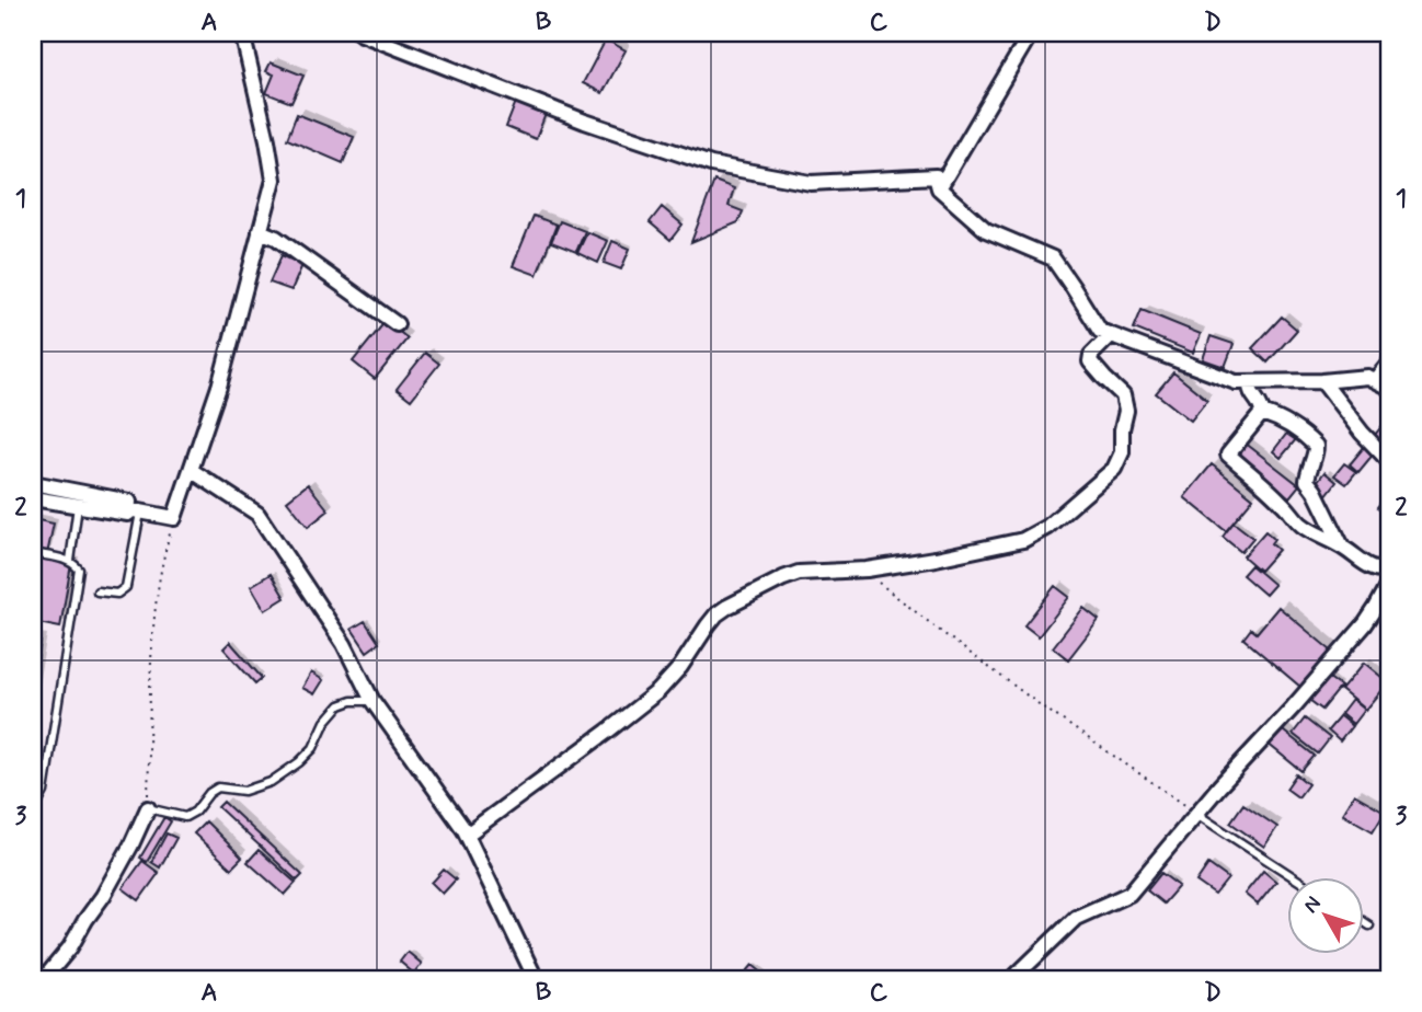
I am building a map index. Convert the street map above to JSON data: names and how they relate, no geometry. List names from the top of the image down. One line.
{"north":"top left","grid":{"columns":["A","B","C","D"],"rows":["1","2","3"]}}
